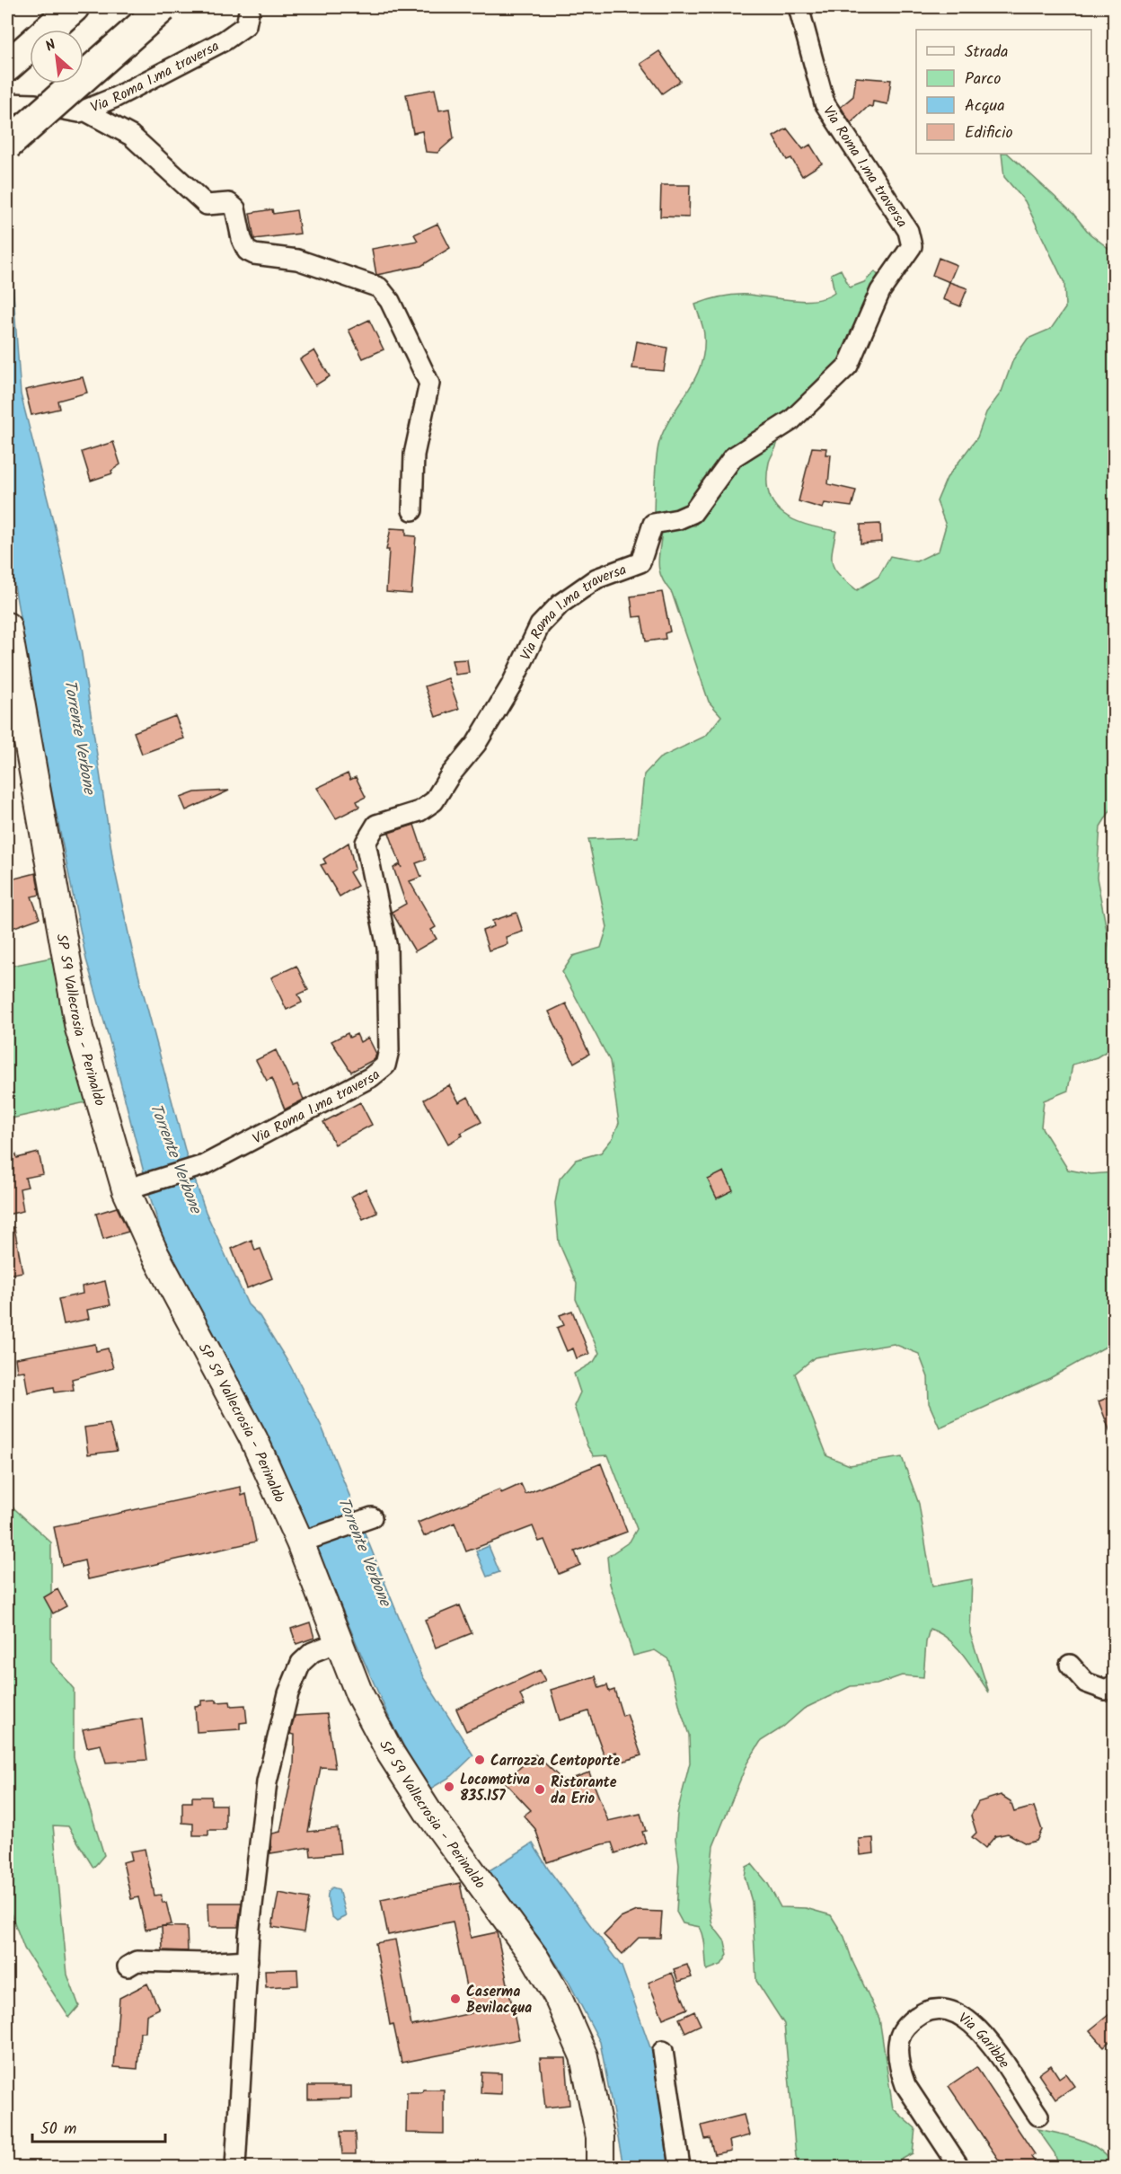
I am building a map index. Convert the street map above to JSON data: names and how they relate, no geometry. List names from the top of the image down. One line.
{"streets":{"main road":["SP 59 Vallecrosia - Perinaldo"],"street":["Via Roma 1.ma traversa","Via Garibbe"]},"crossings":[["Via Roma 1.ma traversa","SP 59 Vallecrosia - Perinaldo"]],"water":["Torrente Verbone"],"places":["Carrozza Centoporte","Locomotiva 835.157","Ristorante da Erio","Caserma Bevilacqua"],"legend":["Strada","Parco","Acqua","Edificio"],"scale_bar":"50 m","north":"top left"}
